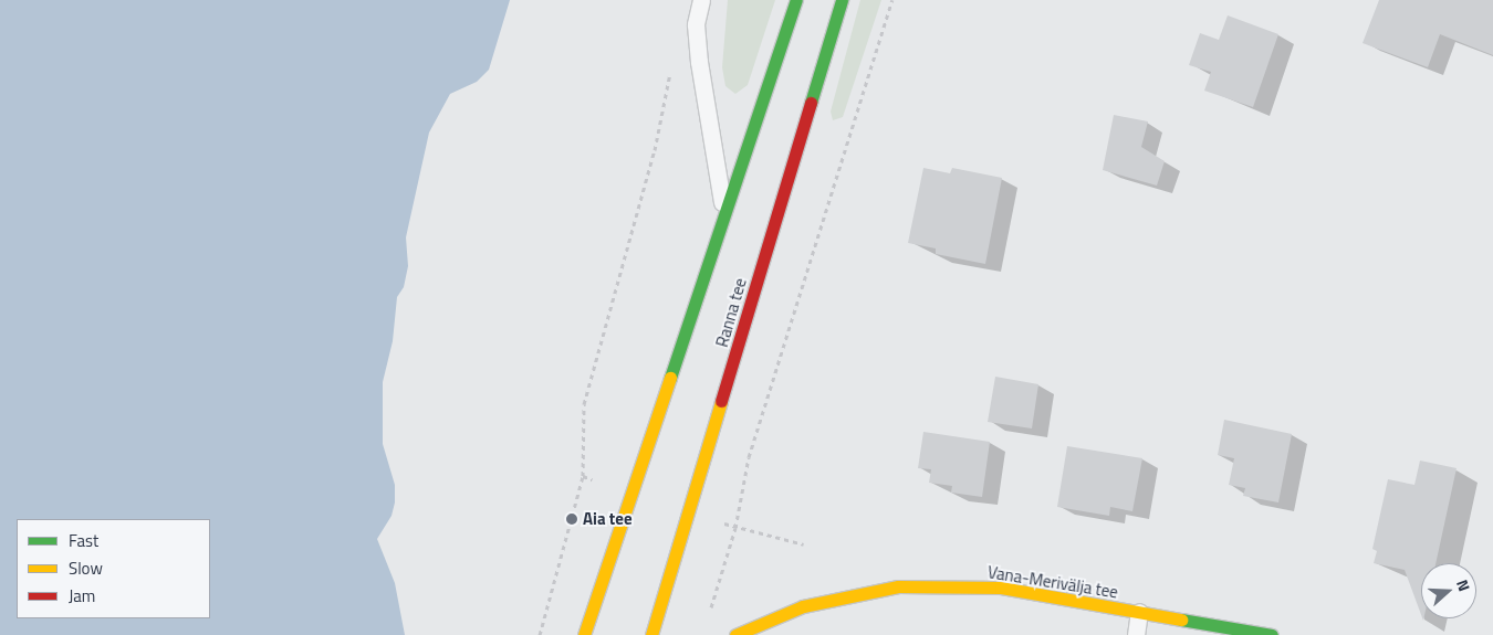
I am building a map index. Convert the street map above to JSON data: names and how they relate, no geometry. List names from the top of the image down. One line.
{"streets":{"main road":["Ranna tee","Vana-Merivälja tee"]},"places":["Aia tee"],"legend":["Fast","Slow","Jam"],"north":"right"}
